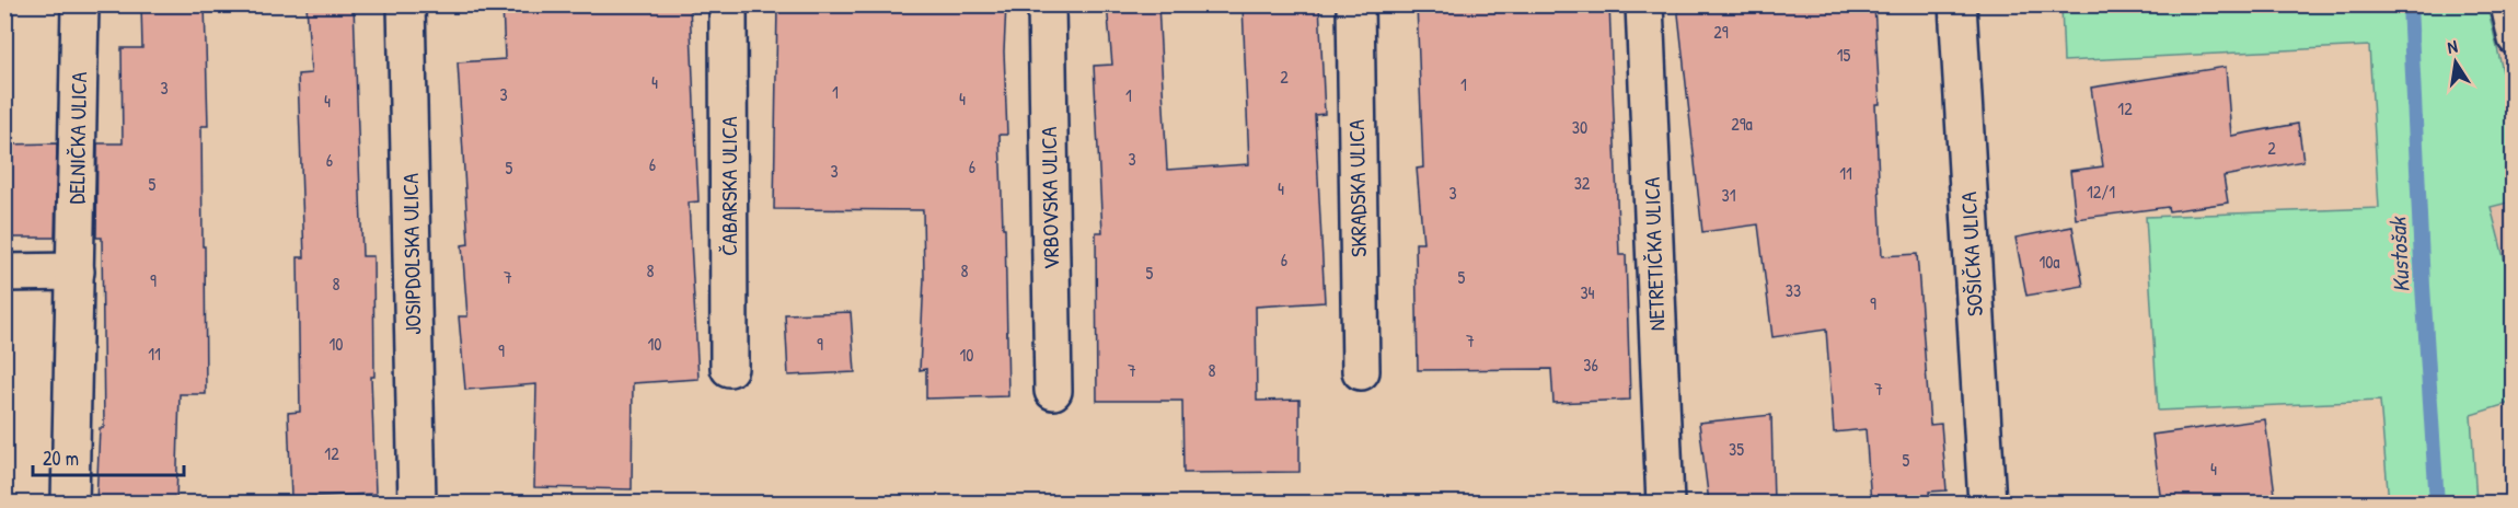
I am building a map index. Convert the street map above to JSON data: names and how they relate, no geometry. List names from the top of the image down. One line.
{"streets":{"street":["DELNIČKA ULICA","ČABARSKA ULICA","SKRADSKA ULICA","VRBOVSKA ULICA","JOSIPDOLSKA ULICA","NETRETIČKA ULICA","SOŠIČKA ULICA"]},"water":["Kustošak"],"house_numbers":["29","15","2","4","1","3","1","3","1","4","4","12","29a","30","2","3","6","6","6","5","3","11","32","5","4","12/1","3","31","6","10a","8","8","5","7","5","9","8","33","34","9","7","10","10","9","9","11","10","36","7","8","7","35","12","5","4"],"scale_bar":"20 m","north":"top"}
